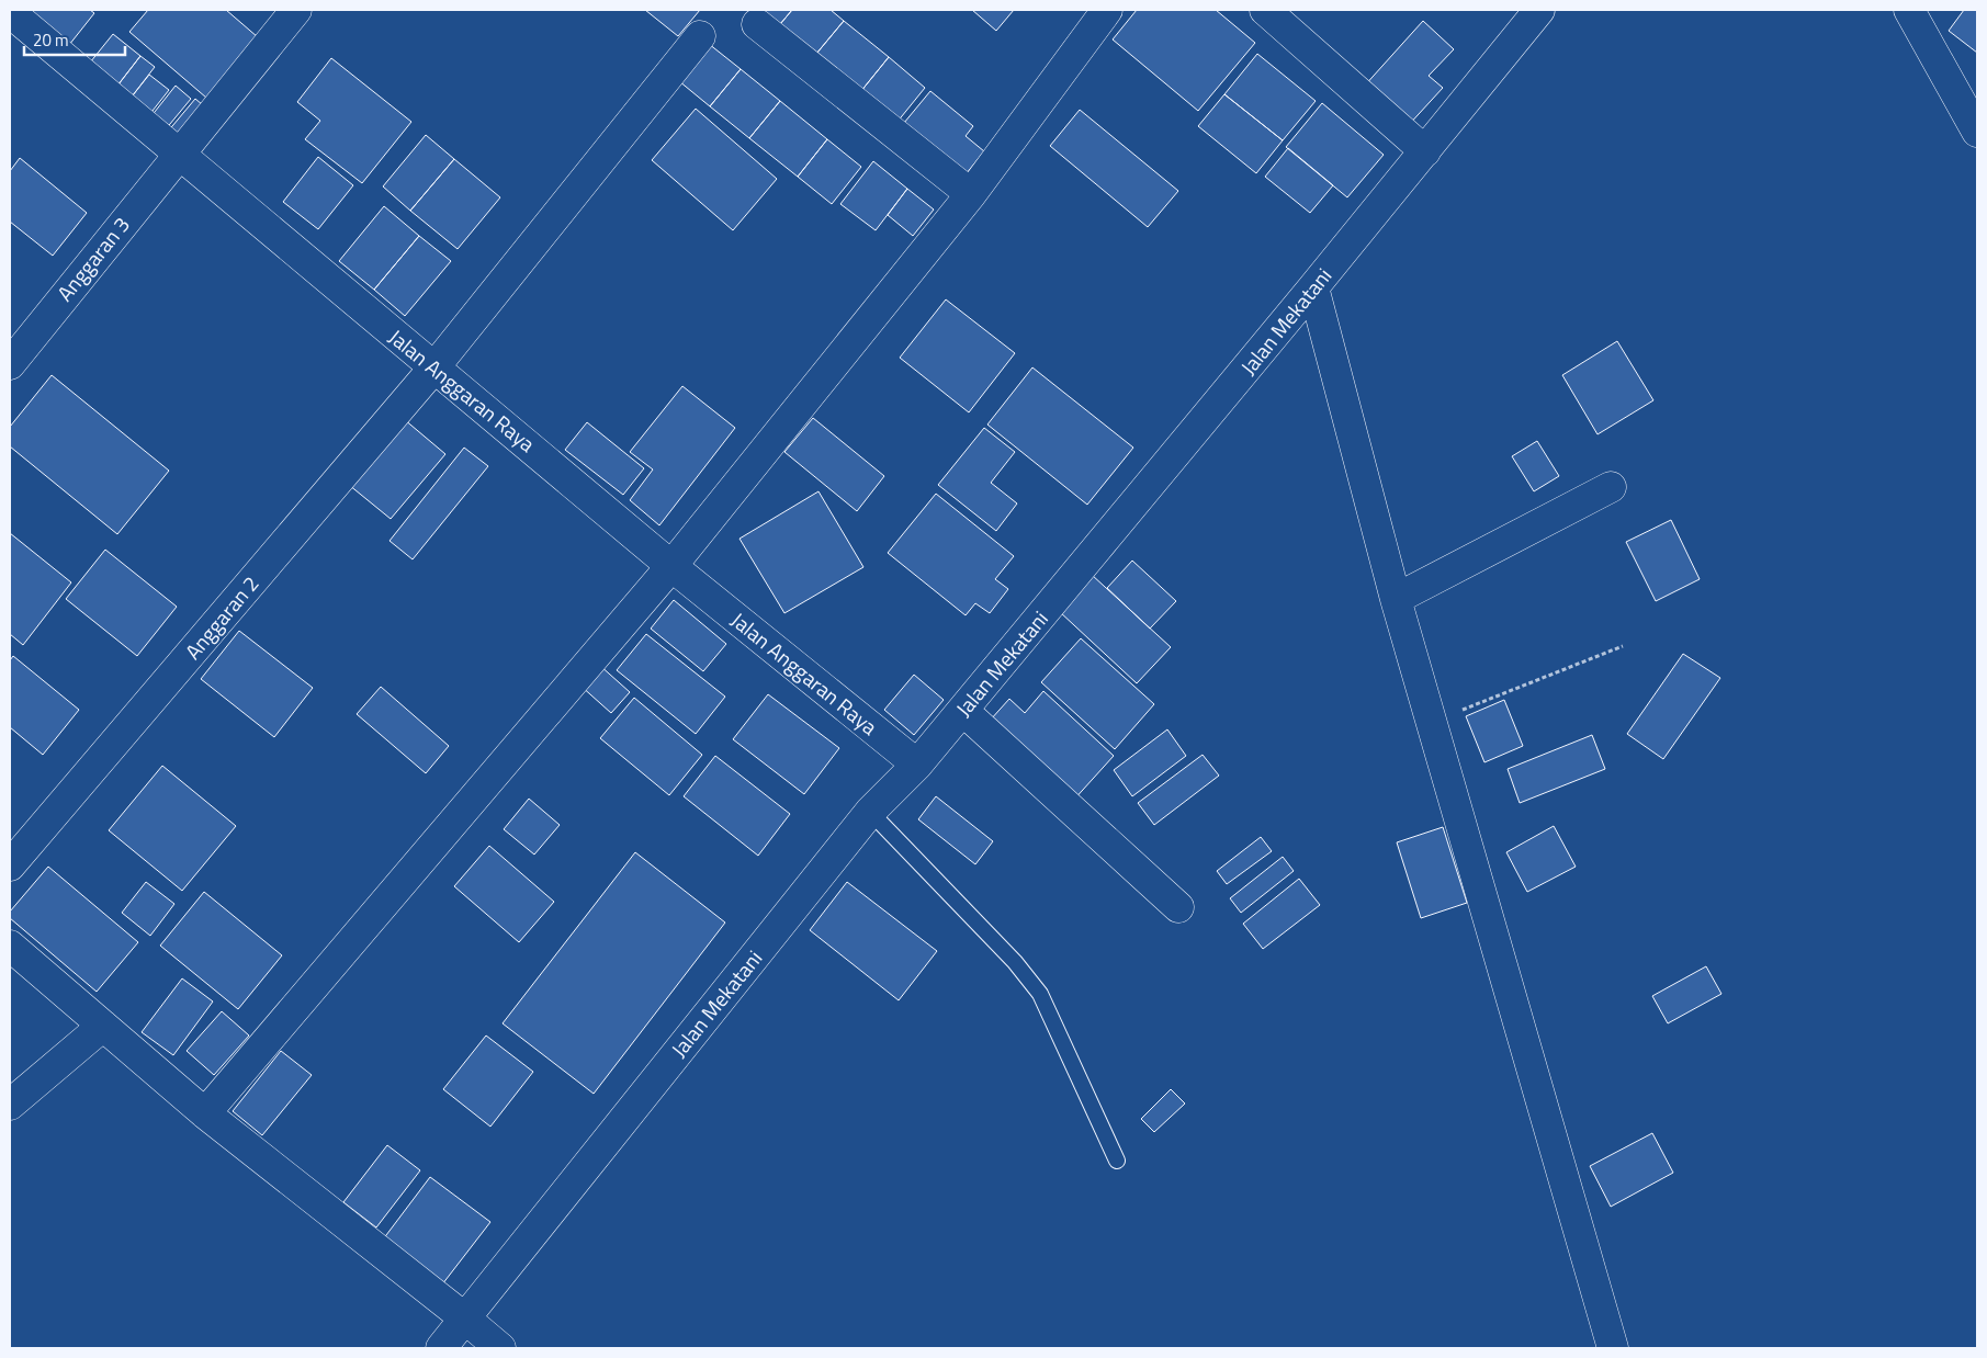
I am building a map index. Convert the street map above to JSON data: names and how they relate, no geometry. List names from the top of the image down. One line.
{"streets":{"street":["Anggaran 3","Jalan Mekatani","Jalan Anggaran Raya","Anggaran 2"]},"crossings":[["Anggaran 3","Jalan Anggaran Raya"],["Jalan Mekatani","Jalan Anggaran Raya"],["Jalan Anggaran Raya","Anggaran 2"]],"scale_bar":"20 m"}
